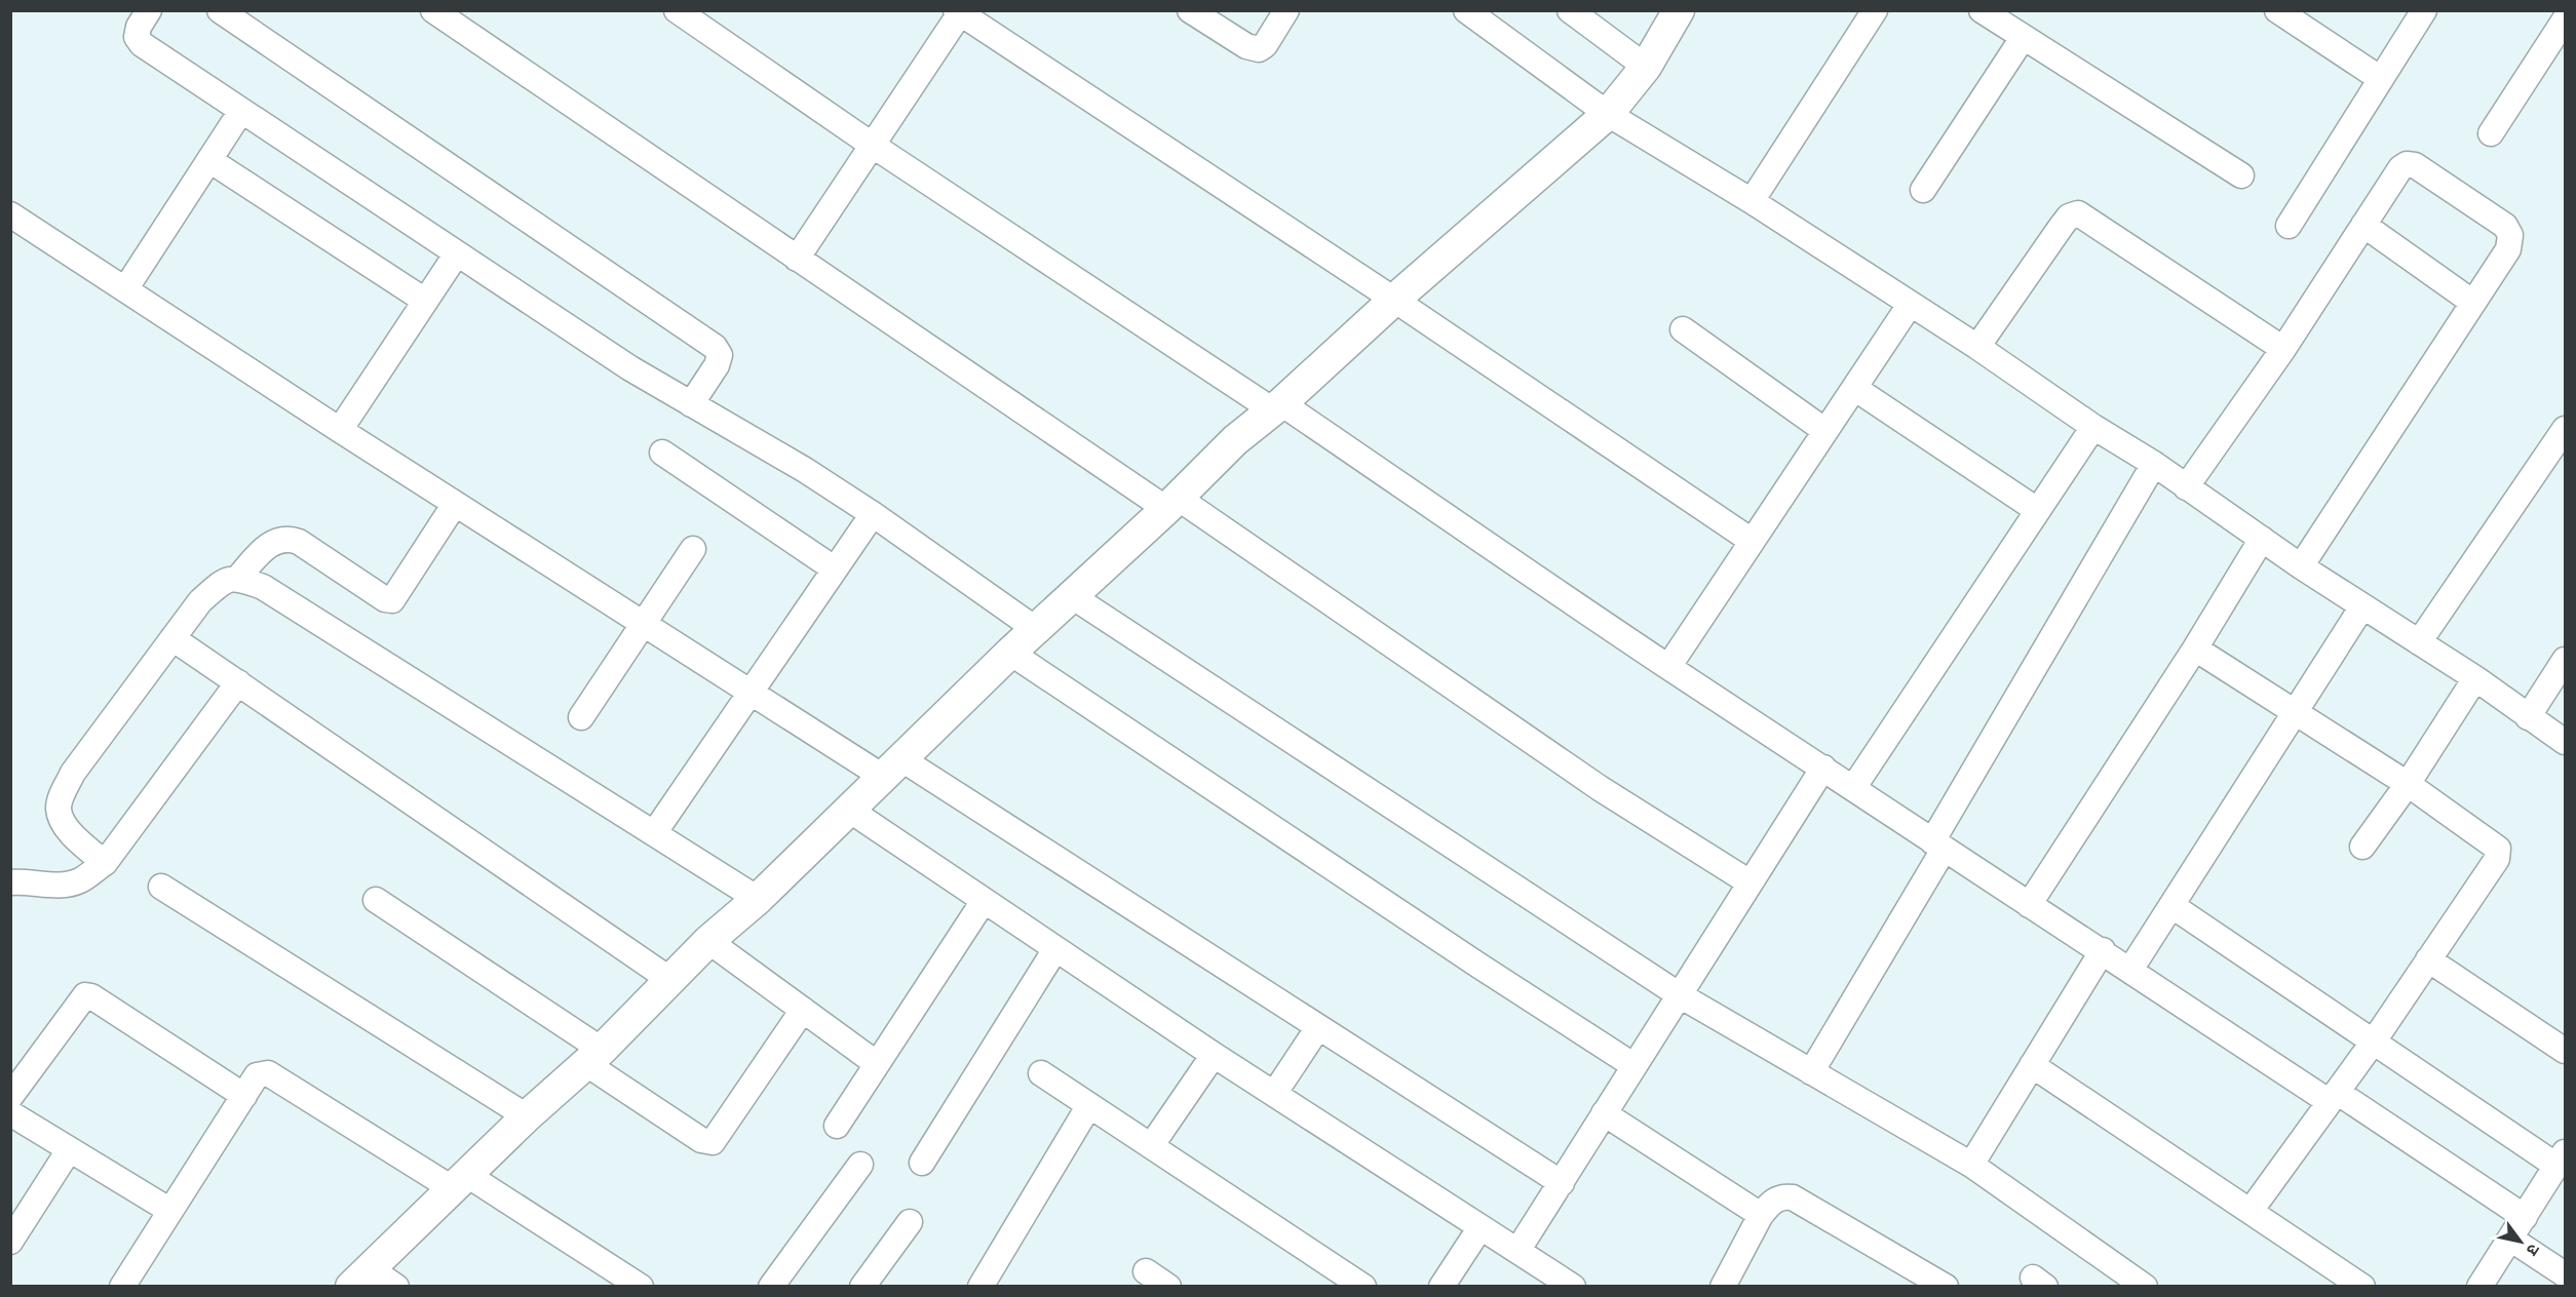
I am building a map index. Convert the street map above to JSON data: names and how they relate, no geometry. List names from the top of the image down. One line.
{"north":"bottom right"}
